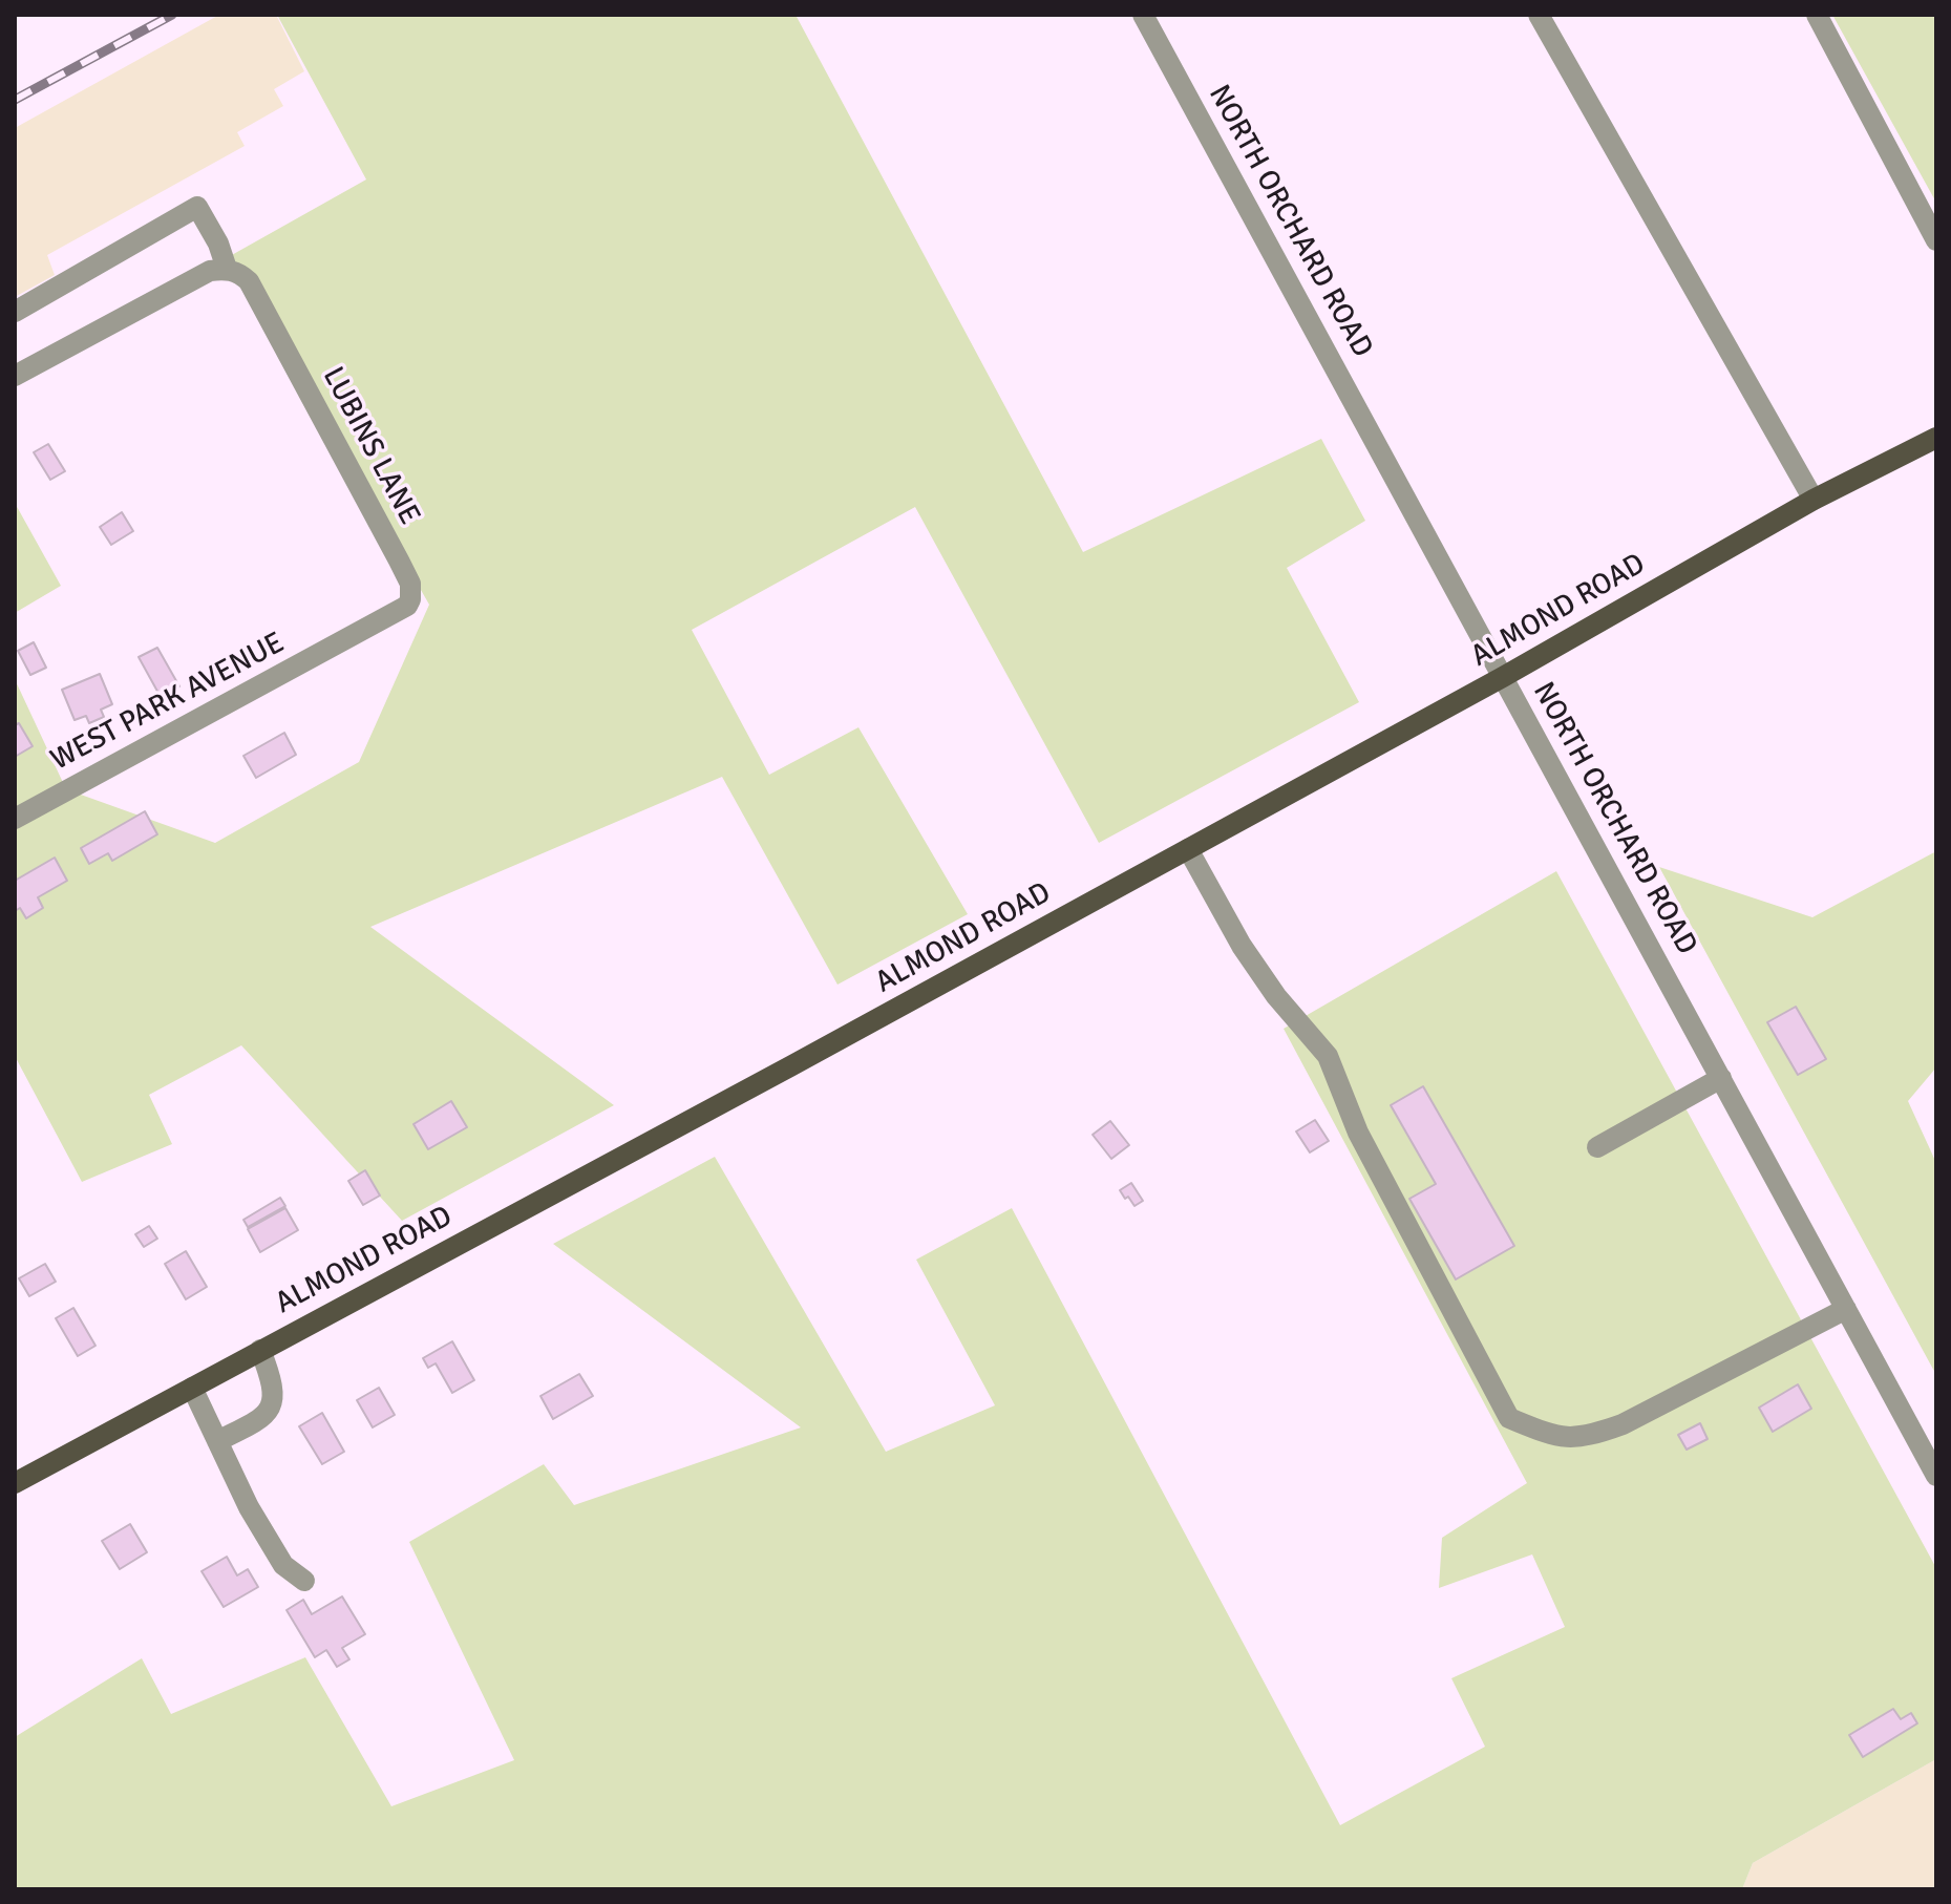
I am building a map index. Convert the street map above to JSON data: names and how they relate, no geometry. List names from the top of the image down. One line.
{"streets":{"main road":["ALMOND ROAD"],"street":["NORTH ORCHARD ROAD","LUBINS LANE","WEST PARK AVENUE"]},"crossings":[["NORTH ORCHARD ROAD","ALMOND ROAD"],["LUBINS LANE","WEST PARK AVENUE"]]}
